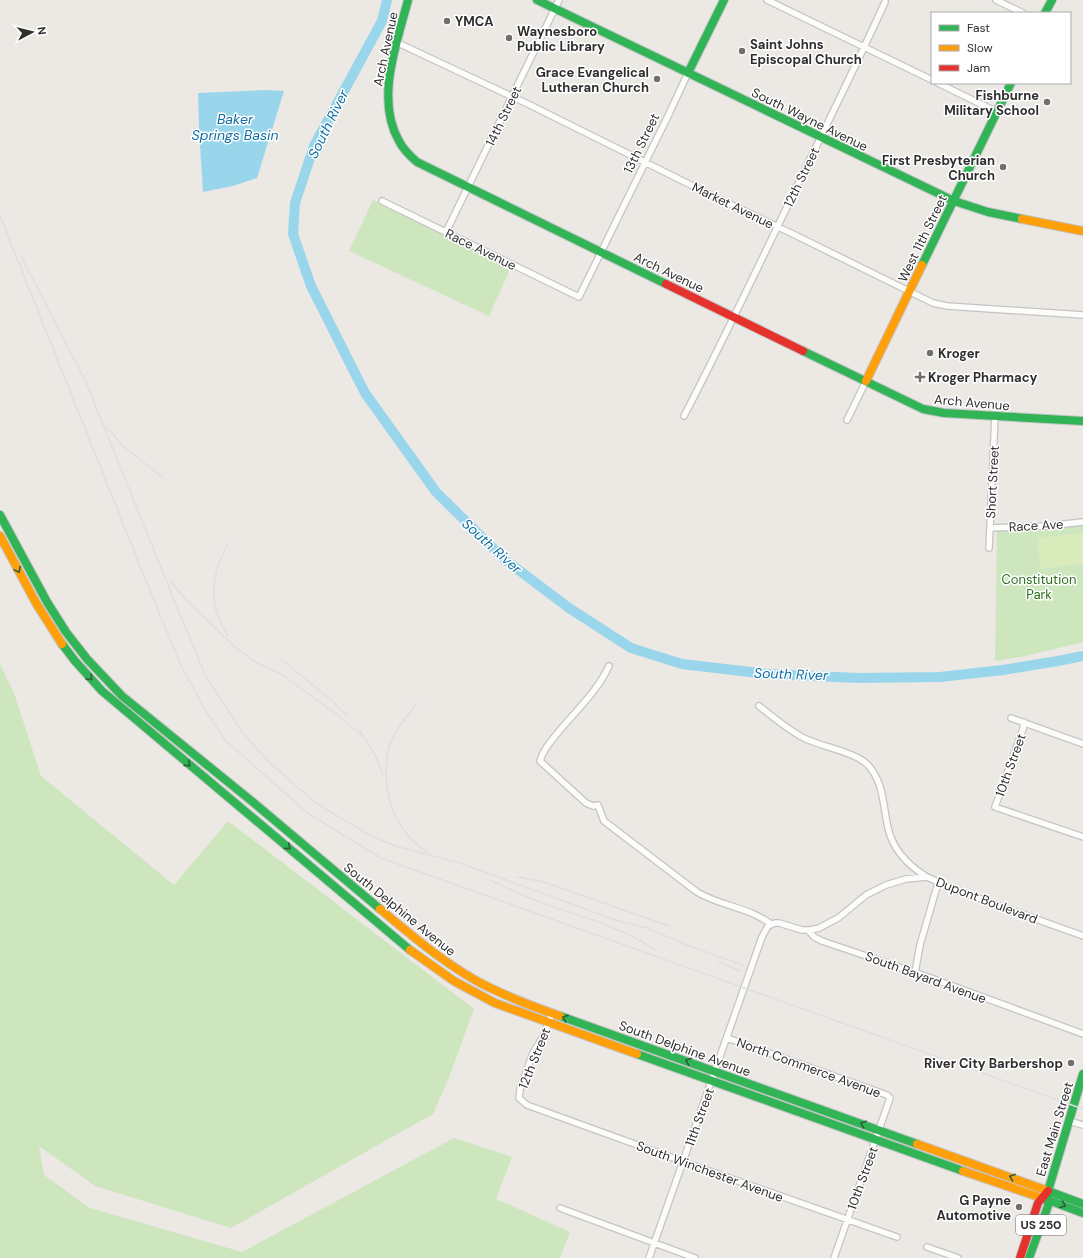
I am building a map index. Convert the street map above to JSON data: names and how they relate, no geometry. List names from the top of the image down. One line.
{"streets":{"main road":["Arch Avenue","South Wayne Avenue","13th Street","West 11th Street","South Delphine Avenue","East Main Street","US 250"],"street":["14th Street","12th Street","Market Avenue","Race Avenue","Short Street","Race Ave","10th Street","Dupont Boulevard","South Bayard Avenue","North Commerce Avenue","11th Street","South Winchester Avenue"]},"crossings":[["Arch Avenue","14th Street"],["Arch Avenue","13th Street"],["Arch Avenue","12th Street"],["Arch Avenue","Market Avenue"],["Arch Avenue","West 11th Street"],["Arch Avenue","Short Street"],["14th Street","South Wayne Avenue"],["14th Street","Market Avenue"],["14th Street","Race Avenue"],["South Wayne Avenue","13th Street"],["South Wayne Avenue","12th Street"],["South Wayne Avenue","West 11th Street"],["13th Street","Market Avenue"],["13th Street","Race Avenue"],["12th Street","Market Avenue"],["12th Street","South Delphine Avenue"],["12th Street","South Winchester Avenue"],["Market Avenue","West 11th Street"],["Short Street","Race Ave"],["10th Street","South Delphine Avenue"],["10th Street","North Commerce Avenue"],["10th Street","South Winchester Avenue"],["Dupont Boulevard","South Bayard Avenue"],["South Delphine Avenue","11th Street"],["South Delphine Avenue","East Main Street"],["11th Street","South Winchester Avenue"]],"water":["Baker Springs Basin","South River"],"parks":["Constitution Park"],"places":{"other":["YMCA","Waynesboro Public Library","Saint Johns Episcopal Church","Grace Evangelical Lutheran Church","Fishburne Military School","First Presbyterian Church","Kroger","River City Barbershop","G Payne Automotive"],"health":["Kroger Pharmacy"]},"legend":["Fast","Slow","Jam"],"north":"right"}
